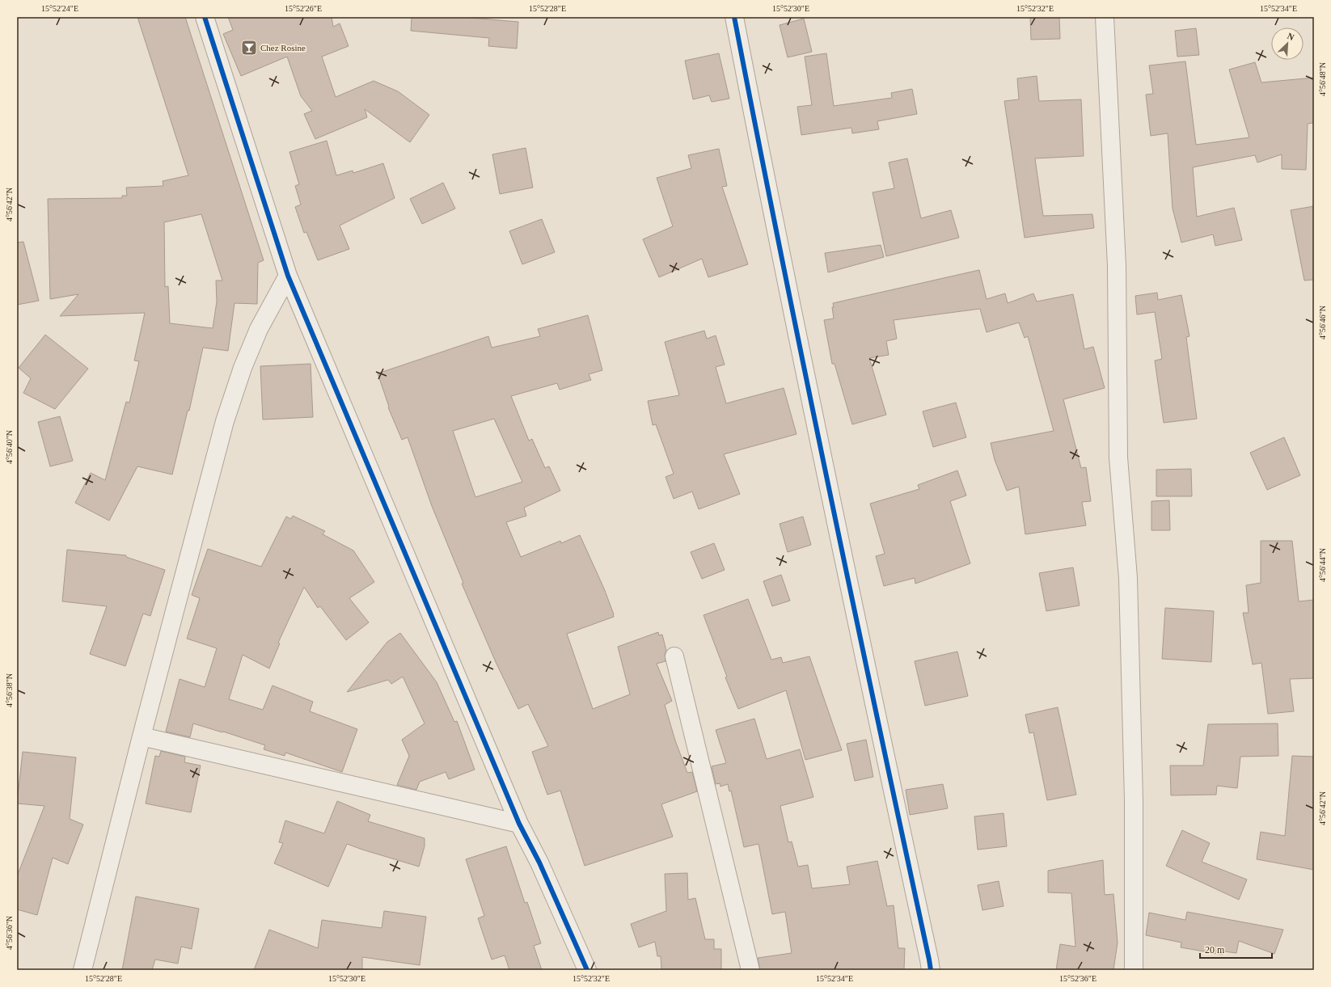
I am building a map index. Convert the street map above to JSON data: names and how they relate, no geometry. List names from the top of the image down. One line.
{"places":{"bar":["Chez Rosine"]},"scale_bar":"20 m","north":"top right","coordinates":["15°52'24\"E","15°52'26\"E","15°52'28\"E","15°52'30\"E","15°52'32\"E","15°52'34\"E","4°56'48\"N","4°56'42\"N","4°56'46\"N","4°56'40\"N","4°56'44\"N","4°56'38\"N","4°56'36\"N","15°52'36\"E"]}
